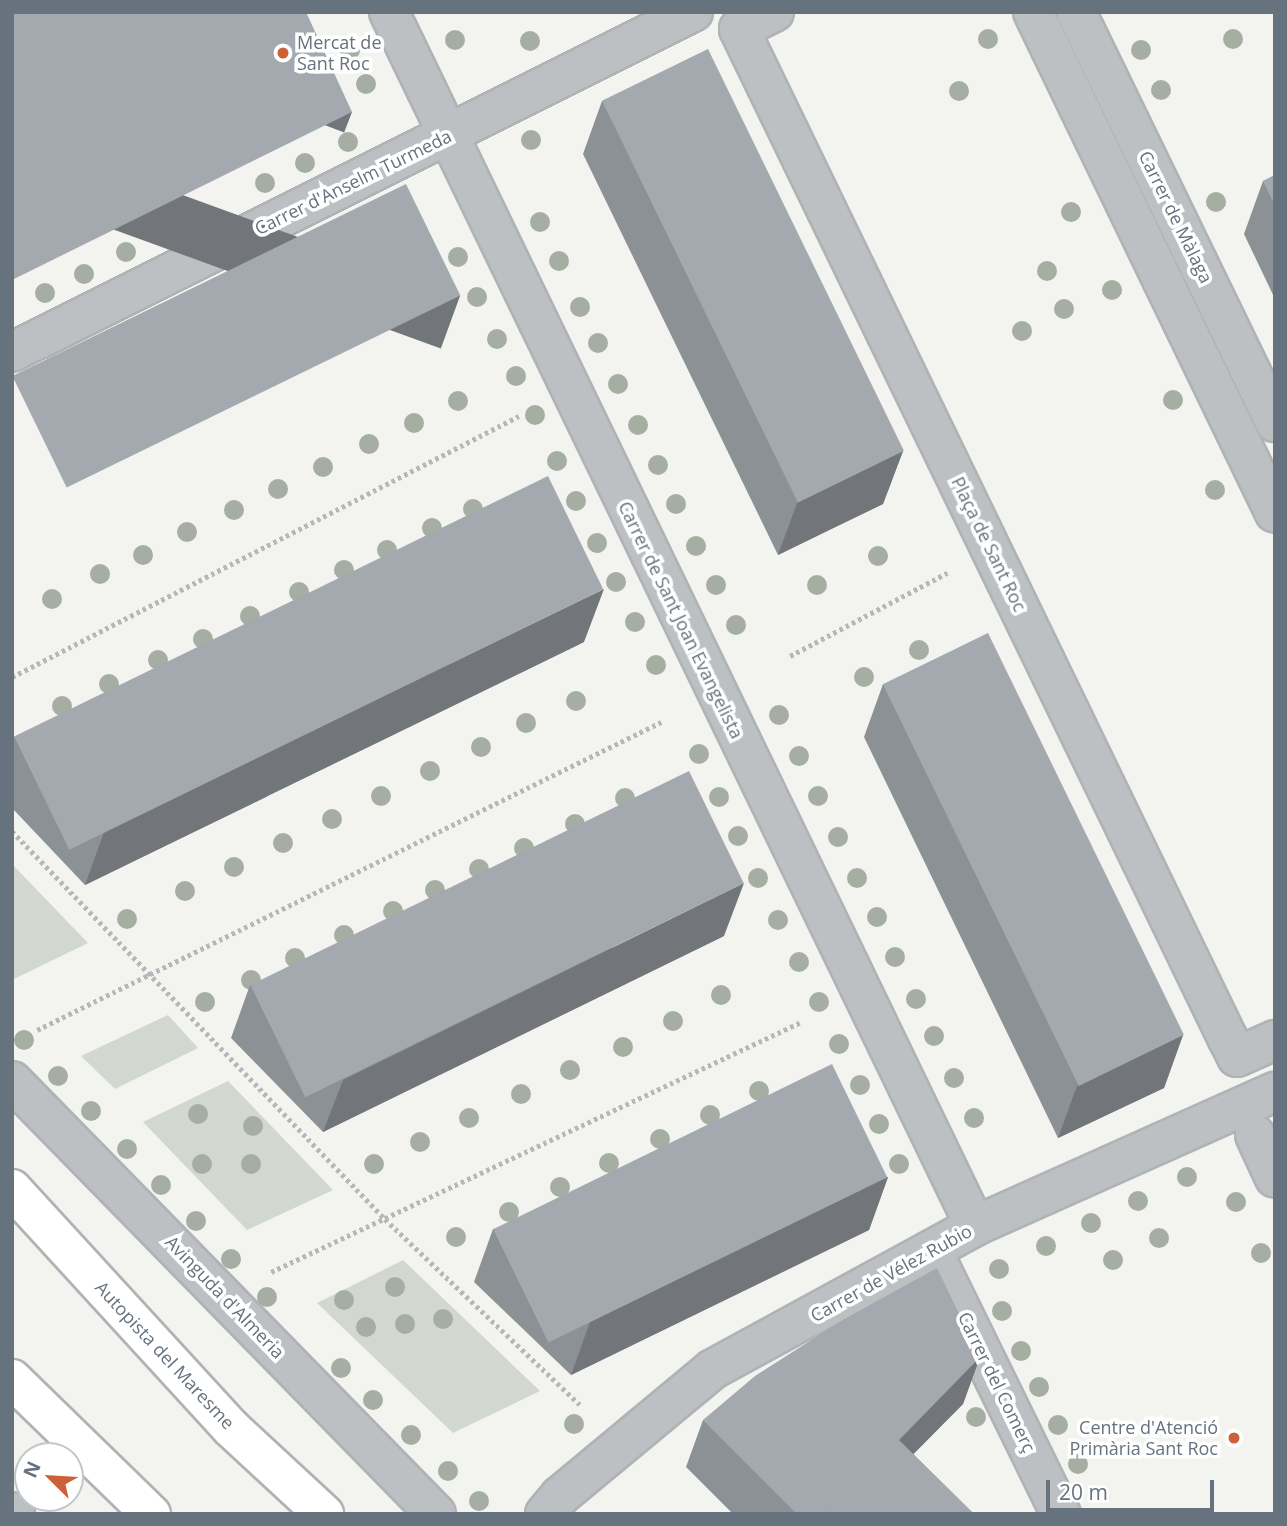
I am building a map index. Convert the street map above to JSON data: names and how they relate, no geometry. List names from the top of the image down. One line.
{"streets":{"highway":["Autopista del Maresme"],"street":["Carrer d'Anselm Turmeda","Carrer de Màlaga","Plaça de Sant Roc","Carrer de Sant Joan Evangelista","Carrer de Vélez Rubio","Avinguda d'Almeria","Carrer del Comerç"]},"crossings":[["Carrer d'Anselm Turmeda","Carrer de Sant Joan Evangelista"],["Carrer de Sant Joan Evangelista","Carrer de Vélez Rubio"],["Carrer de Vélez Rubio","Carrer del Comerç"]],"places":["Mercat de Sant Roc","Centre d'Atenció Primària Sant Roc"],"scale_bar":"20 m","north":"top left"}
